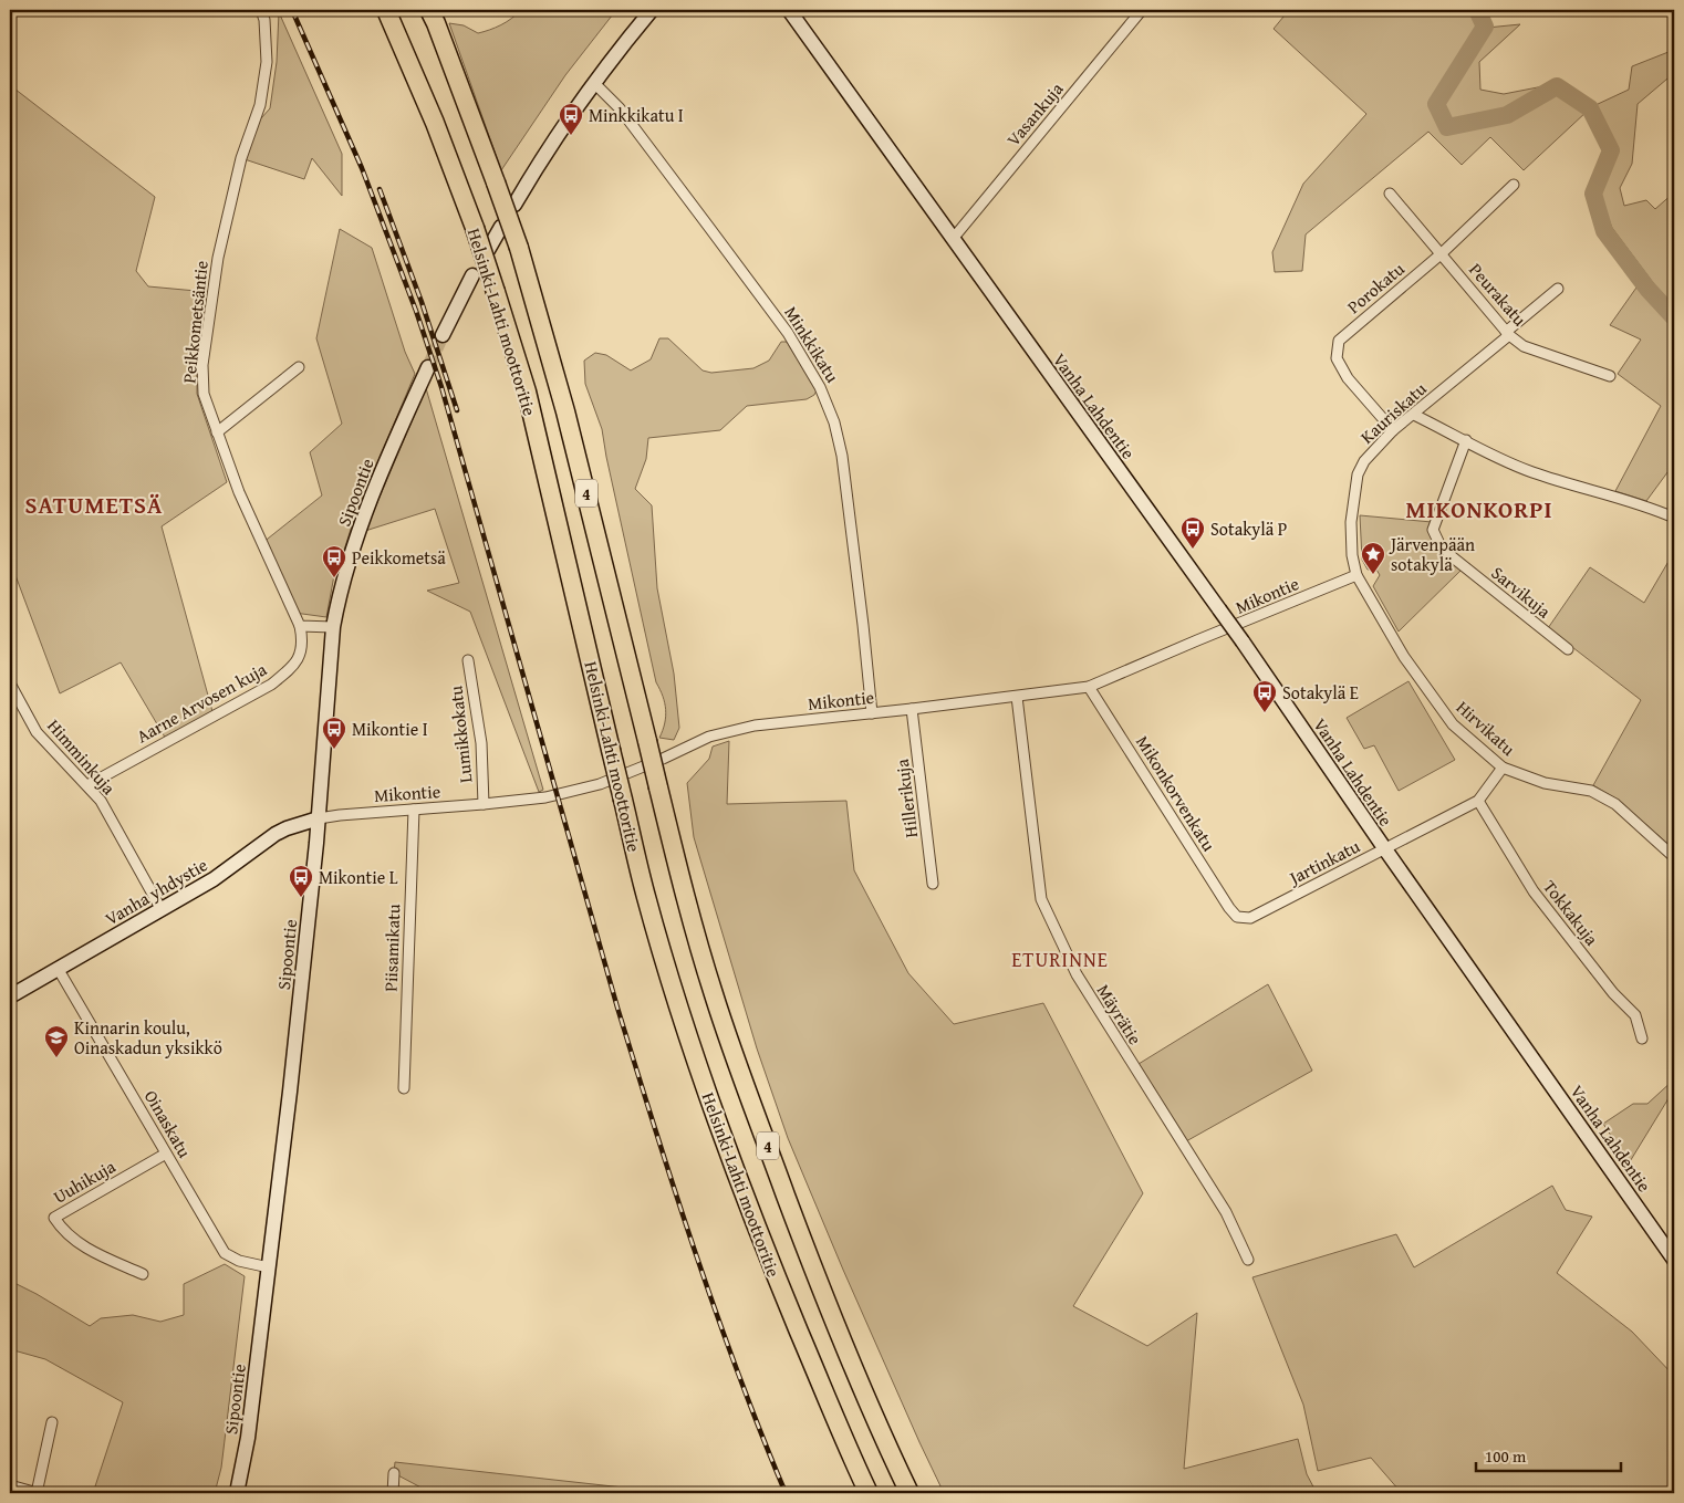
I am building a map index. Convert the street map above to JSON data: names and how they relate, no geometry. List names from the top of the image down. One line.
{"streets":{"highway":["Helsinki-Lahti moottoritie","4"],"street":["Vasankuja","Porokatu","Peurakatu","Peikkometsäntie","Minkkikatu","Vanha Lahdentie","Kauriskatu","Sipoontie","Sarvikuja","Mikontie","Aarne Arvosen kuja","Hirvikatu","Lumikkokatu","Himminkuja","Mikonkorvenkatu","Hillerikuja","Jartinkatu","Vanha yhdystie","Tokkakuja","Piisamikatu","Mäyrätie","Oinaskatu","Uuhikuja"]},"crossings":[["Vasankuja","Vanha Lahdentie"],["Porokatu","Peurakatu"],["Porokatu","Kauriskatu"],["Peurakatu","Kauriskatu"],["Peikkometsäntie","Aarne Arvosen kuja"],["Minkkikatu","Mikontie"],["Vanha Lahdentie","Jartinkatu"],["Kauriskatu","Mikontie"],["Kauriskatu","Hirvikatu"],["Sipoontie","Mikontie"],["Sipoontie","Vanha yhdystie"],["Sipoontie","Oinaskatu"],["Mikontie","Hirvikatu"],["Mikontie","Lumikkokatu"],["Mikontie","Mikonkorvenkatu"],["Mikontie","Hillerikuja"],["Mikontie","Vanha yhdystie"],["Mikontie","Piisamikatu"],["Mikontie","Mäyrätie"],["Aarne Arvosen kuja","Himminkuja"],["Hirvikatu","Jartinkatu"],["Himminkuja","Vanha yhdystie"],["Mikonkorvenkatu","Jartinkatu"],["Jartinkatu","Tokkakuja"],["Vanha yhdystie","Oinaskatu"],["Oinaskatu","Uuhikuja"]],"districts":["SATUMETSÄ","MIKONKORPI","ETURINNE"],"places":{"bus stop":["Minkkikatu I","Sotakylä P","Peikkometsä","Sotakylä E","Mikontie I","Mikontie L"],"place":["Järvenpään sotakylä"],"school or university":["Kinnarin koulu, Oinaskadun yksikkö"]},"scale_bar":"100 m"}
